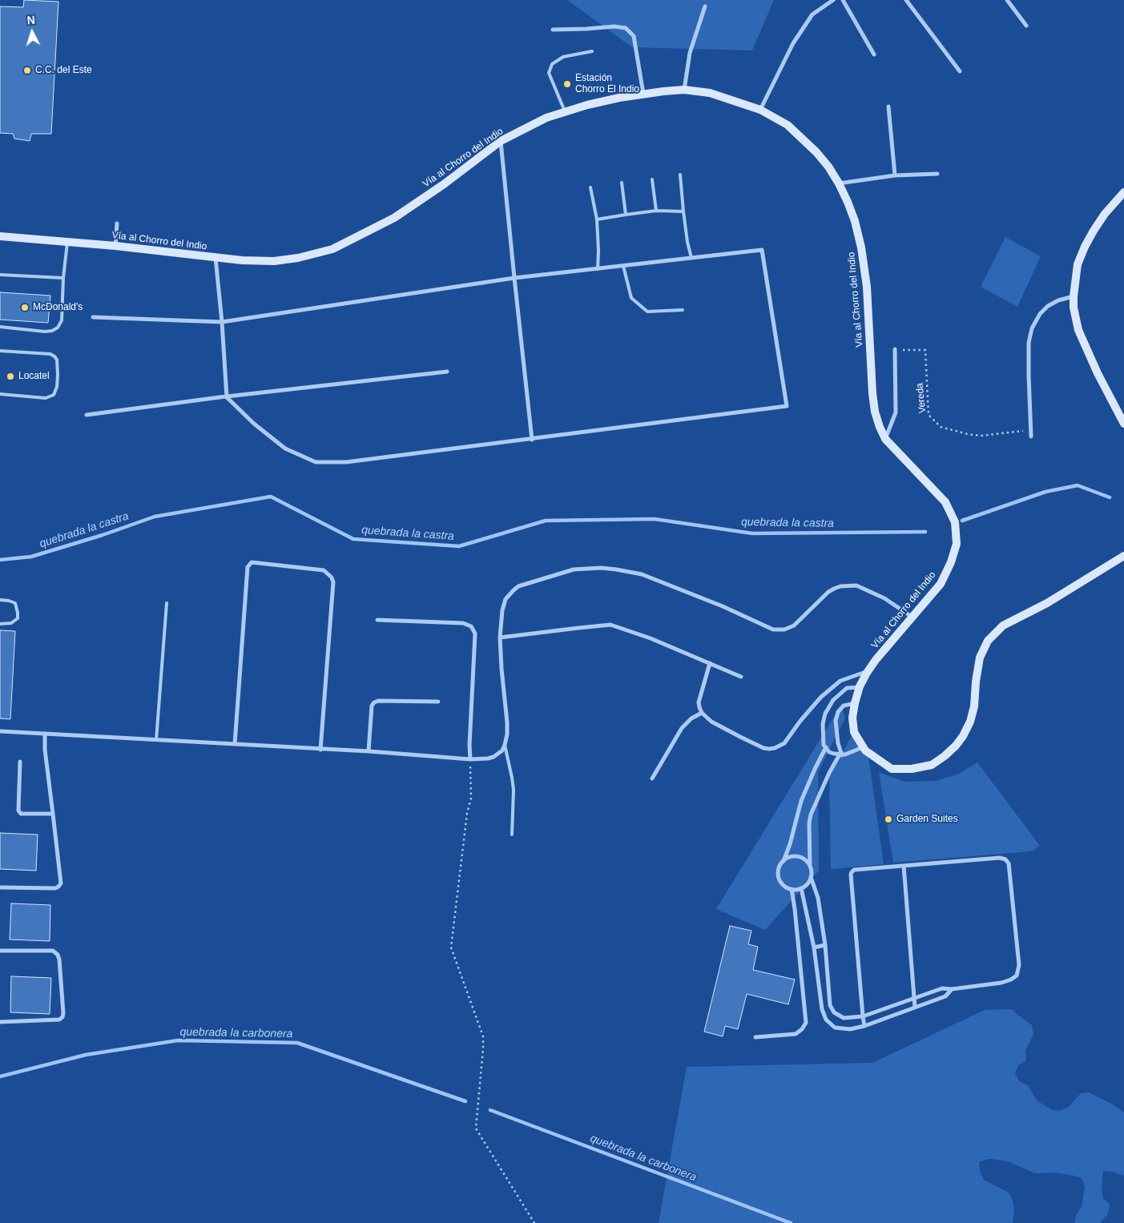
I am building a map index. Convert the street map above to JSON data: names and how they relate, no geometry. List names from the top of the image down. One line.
{"streets":{"street":["Vía al Chorro del Indio"],"path":["Vereda"]},"water":["quebrada la castra","quebrada la carbonera"],"places":["C.C. del Este","Estación Chorro El Indio","McDonald's","Locatel","Garden Suites"],"north":"top"}
